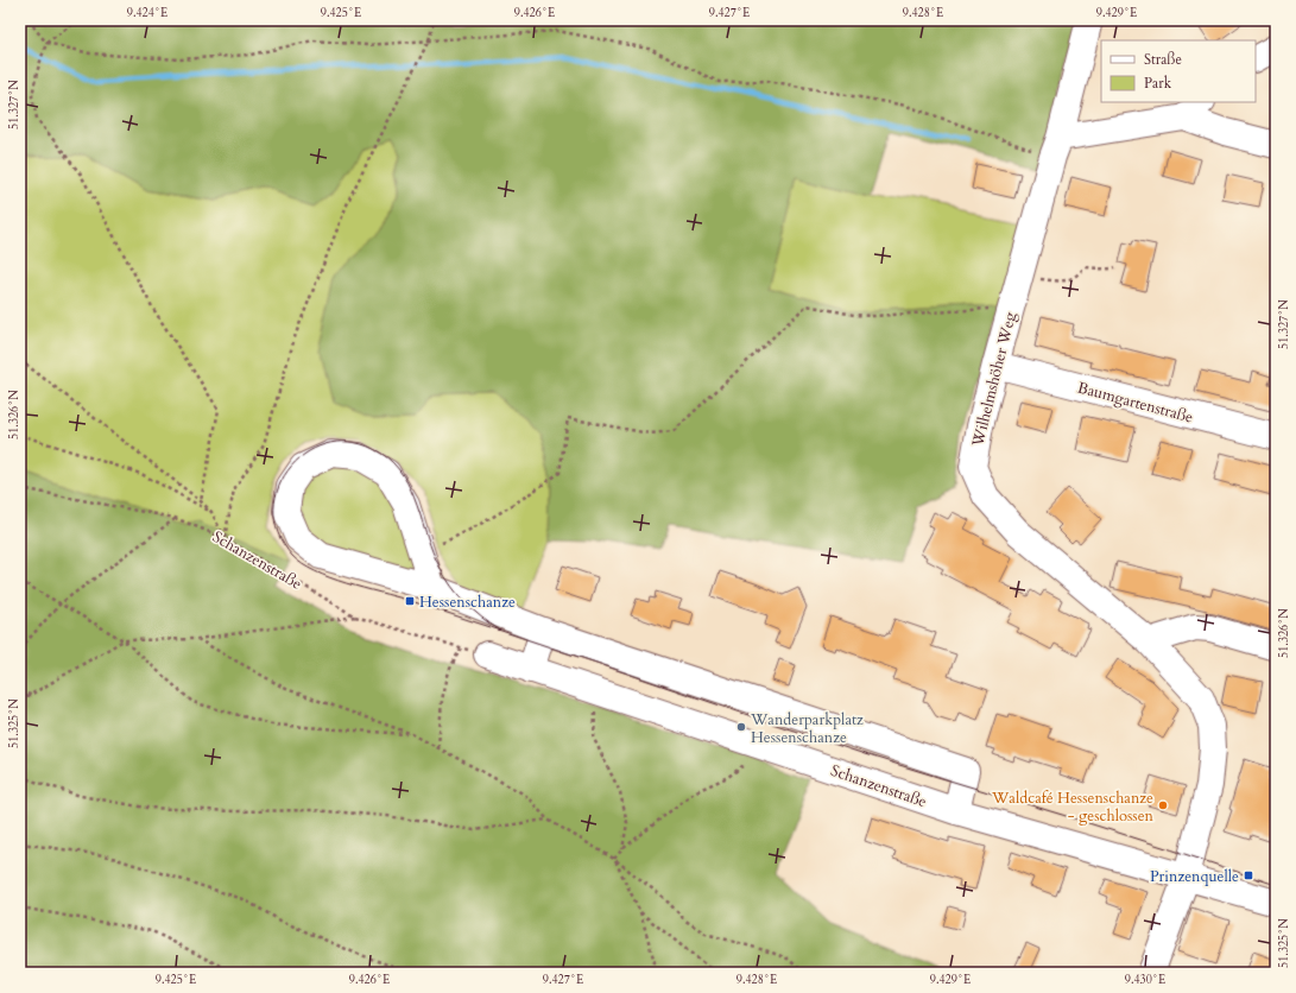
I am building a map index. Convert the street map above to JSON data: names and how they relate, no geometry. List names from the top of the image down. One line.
{"streets":{"street":["Wilhelmshöher Weg","Baumgartenstraße","Schanzenstraße"]},"crossings":[["Wilhelmshöher Weg","Baumgartenstraße"],["Wilhelmshöher Weg","Schanzenstraße"]],"places":{"transit":["Hessenschanze","Prinzenquelle"],"other":["Wanderparkplatz Hessenschanze","Waldcafé Hessenschanze - geschlossen"]},"legend":["Straße","Park"],"coordinates":["9.424°E","9.425°E","9.426°E","9.427°E","9.428°E","9.429°E","51.327°N","51.326°N","51.325°N","9.430°E"]}
